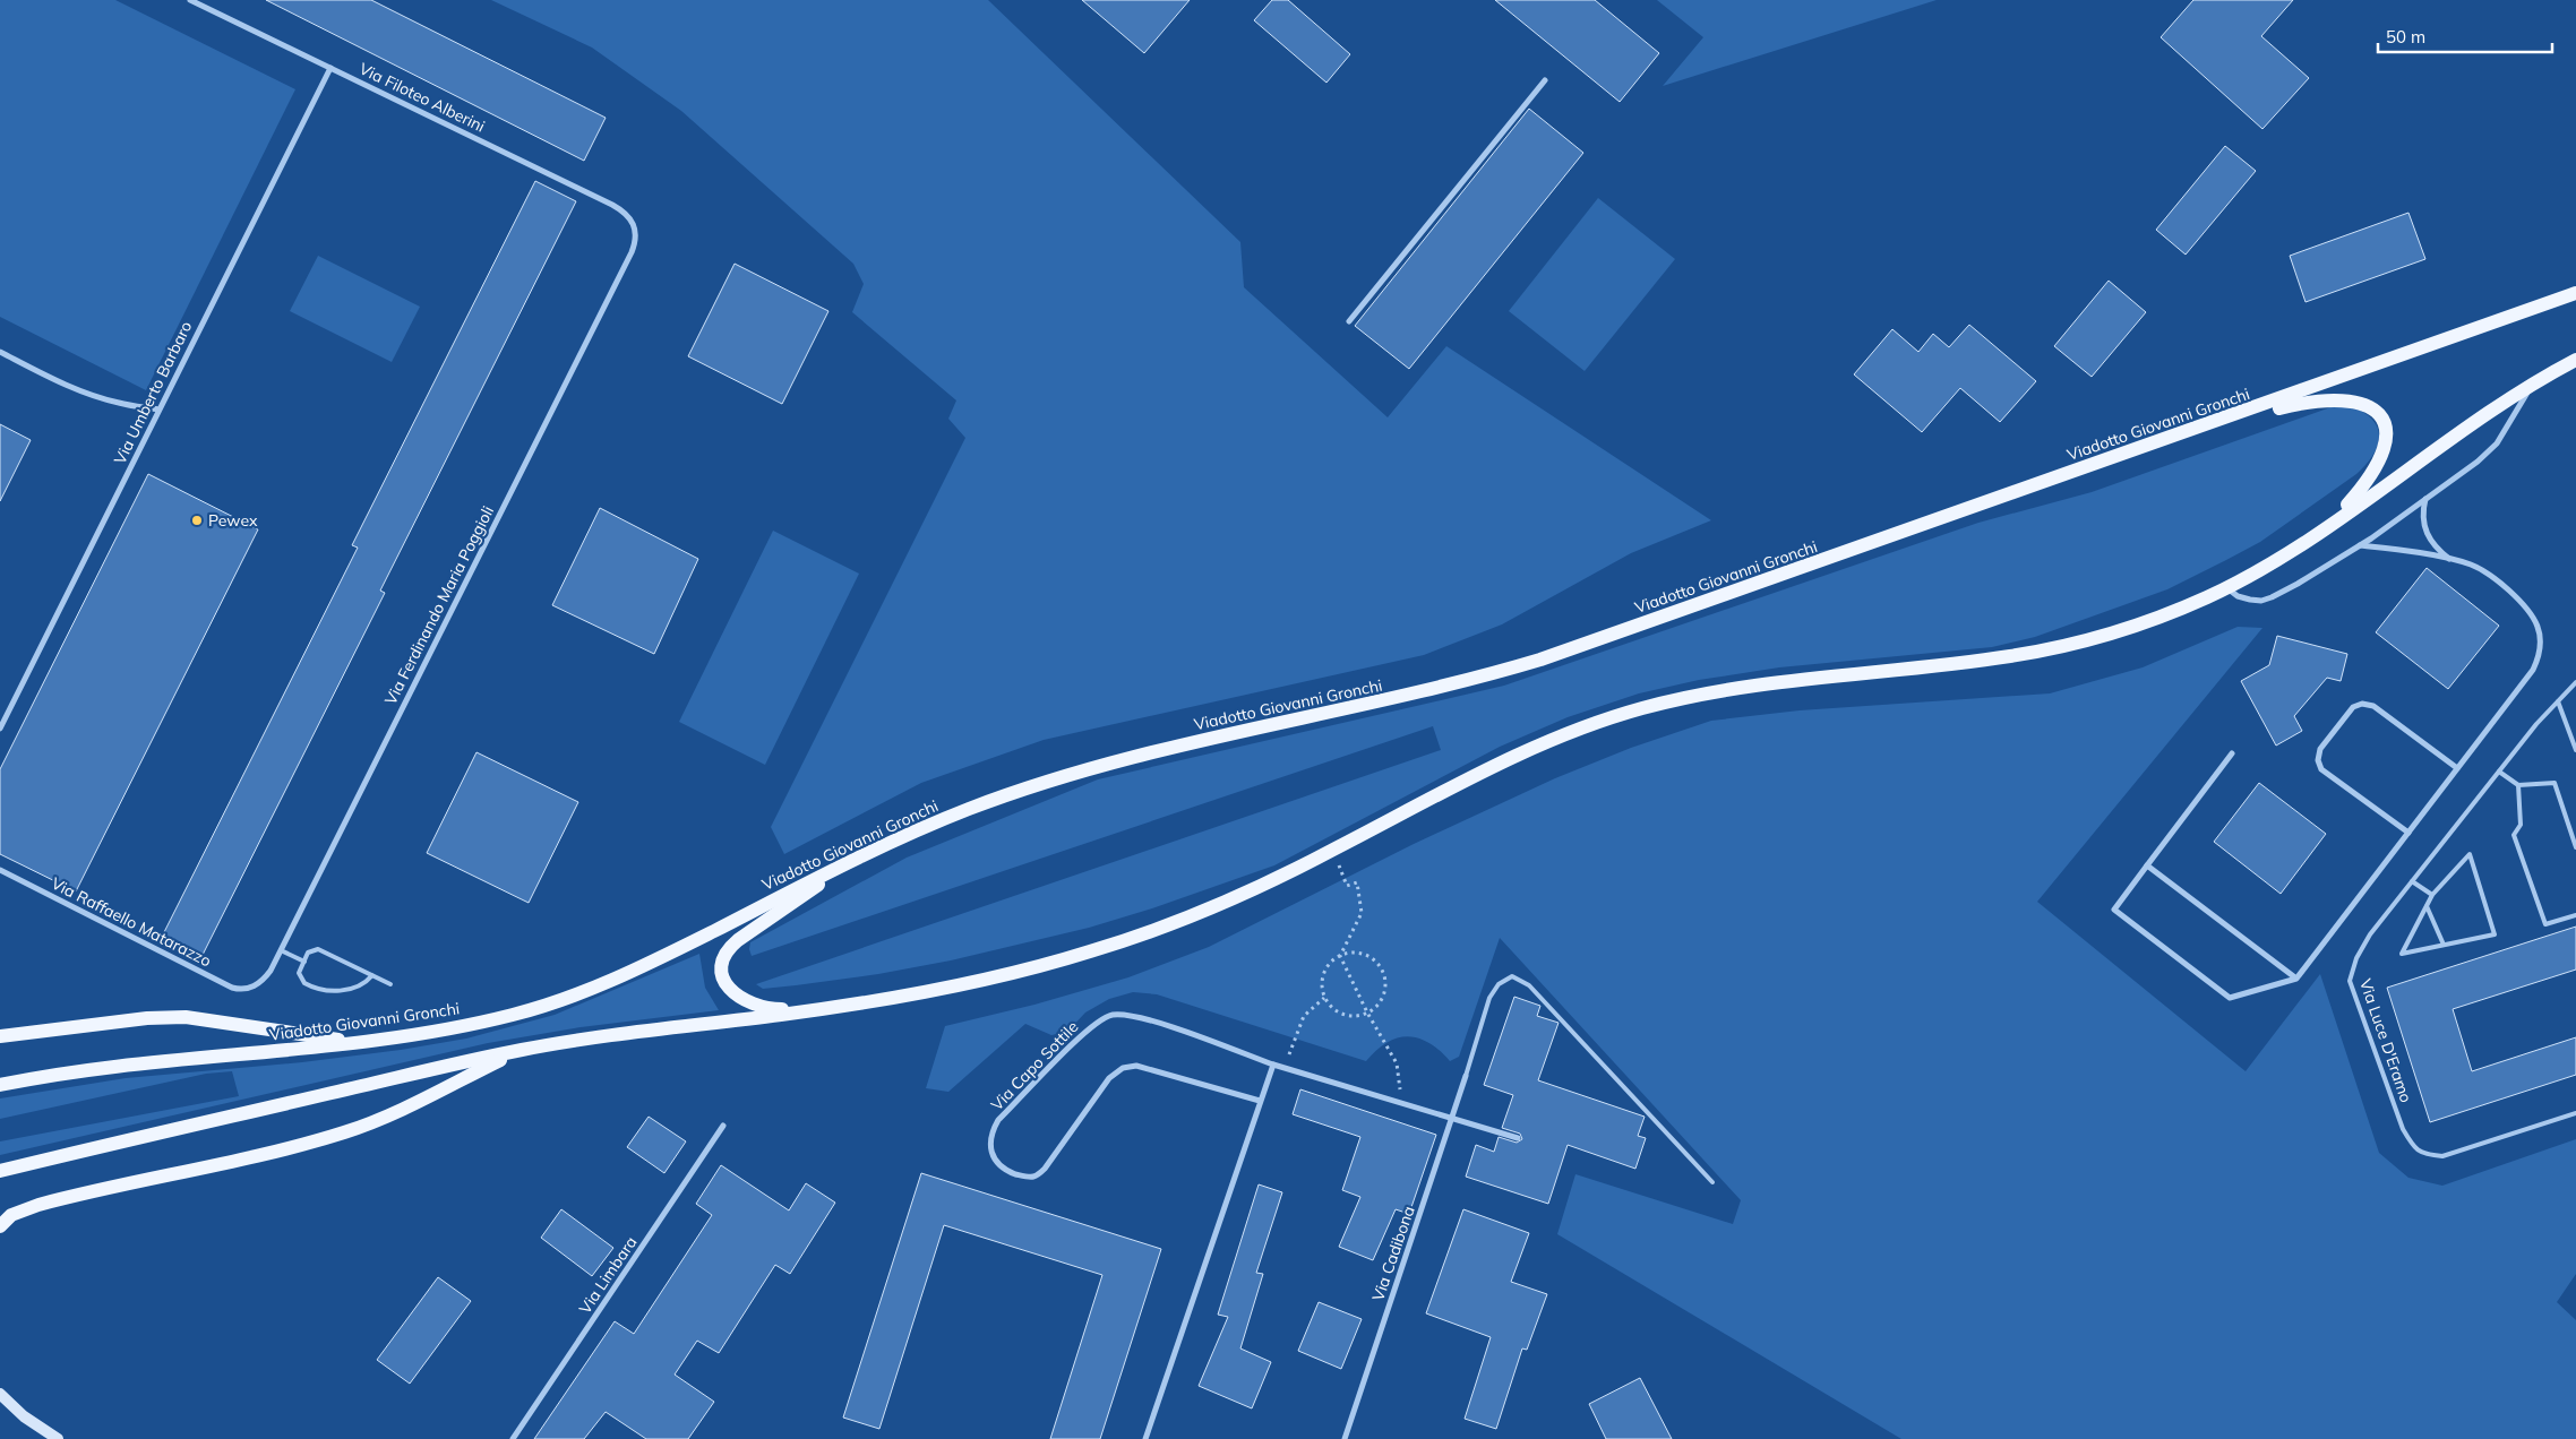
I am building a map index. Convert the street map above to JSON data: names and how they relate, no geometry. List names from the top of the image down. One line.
{"streets":{"main road":["Viadotto Giovanni Gronchi"],"street":["Via Filoteo Alberini","Via Umberto Barbaro","Via Ferdinando Maria Poggioli","Via Raffaello Matarazzo","Via Capo Sottile","Via Cadibona","Via Limbara"],"lane":["Via Luce D'Eramo"]},"crossings":[["Via Filoteo Alberini","Via Umberto Barbaro"],["Via Filoteo Alberini","Via Ferdinando Maria Poggioli"],["Via Ferdinando Maria Poggioli","Via Raffaello Matarazzo"]],"places":["Pewex"],"scale_bar":"50 m"}
